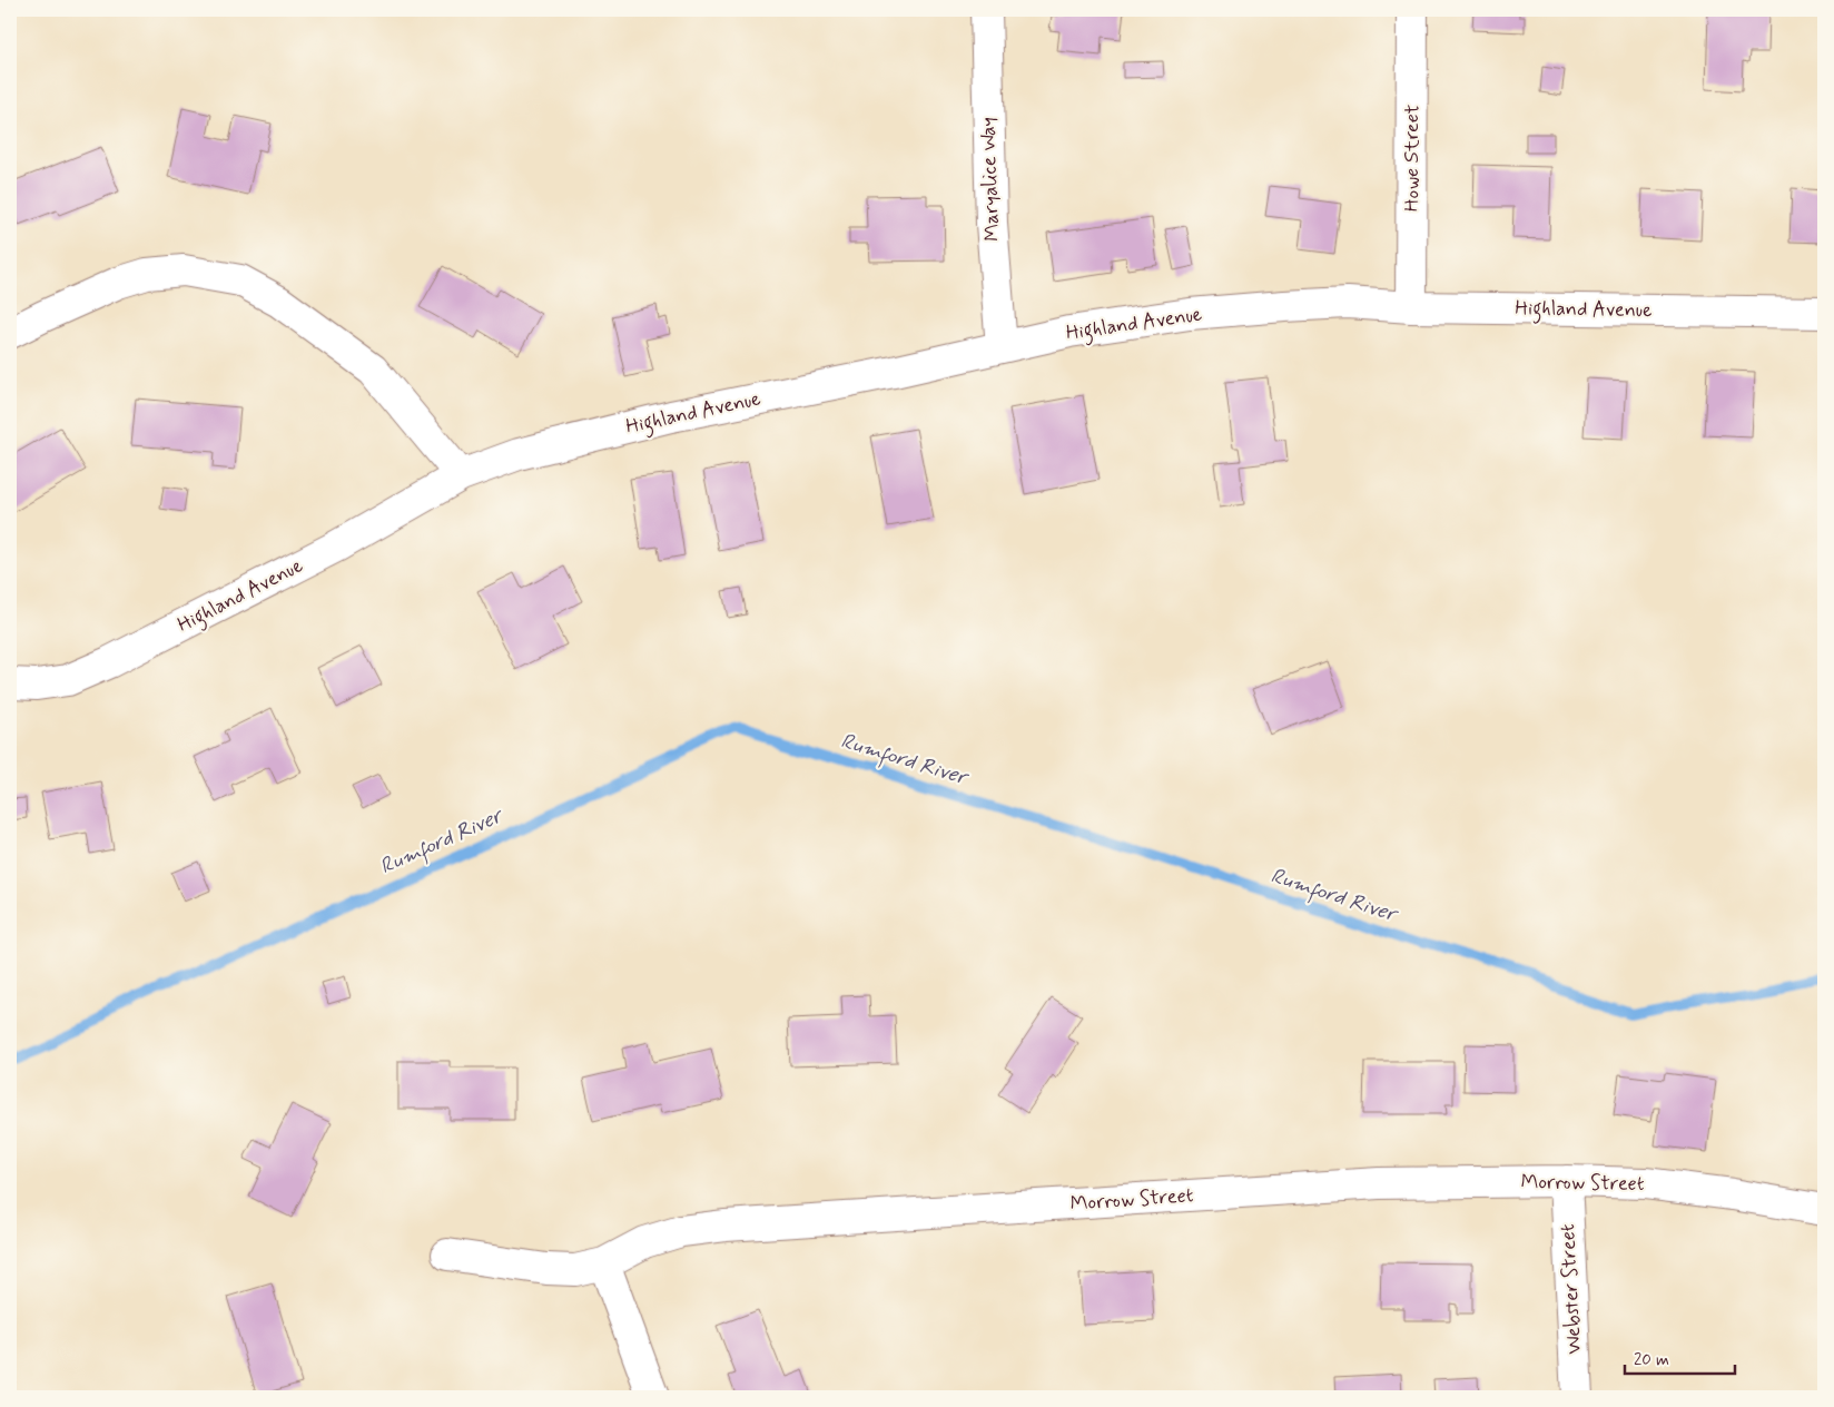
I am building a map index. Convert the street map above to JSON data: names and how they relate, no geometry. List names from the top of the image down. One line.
{"streets":{"street":["Howe Street","Maryalice Way","Highland Avenue","Morrow Street","Webster Street"]},"crossings":[["Howe Street","Highland Avenue"],["Maryalice Way","Highland Avenue"],["Morrow Street","Webster Street"]],"water":["Rumford River"],"scale_bar":"20 m"}
